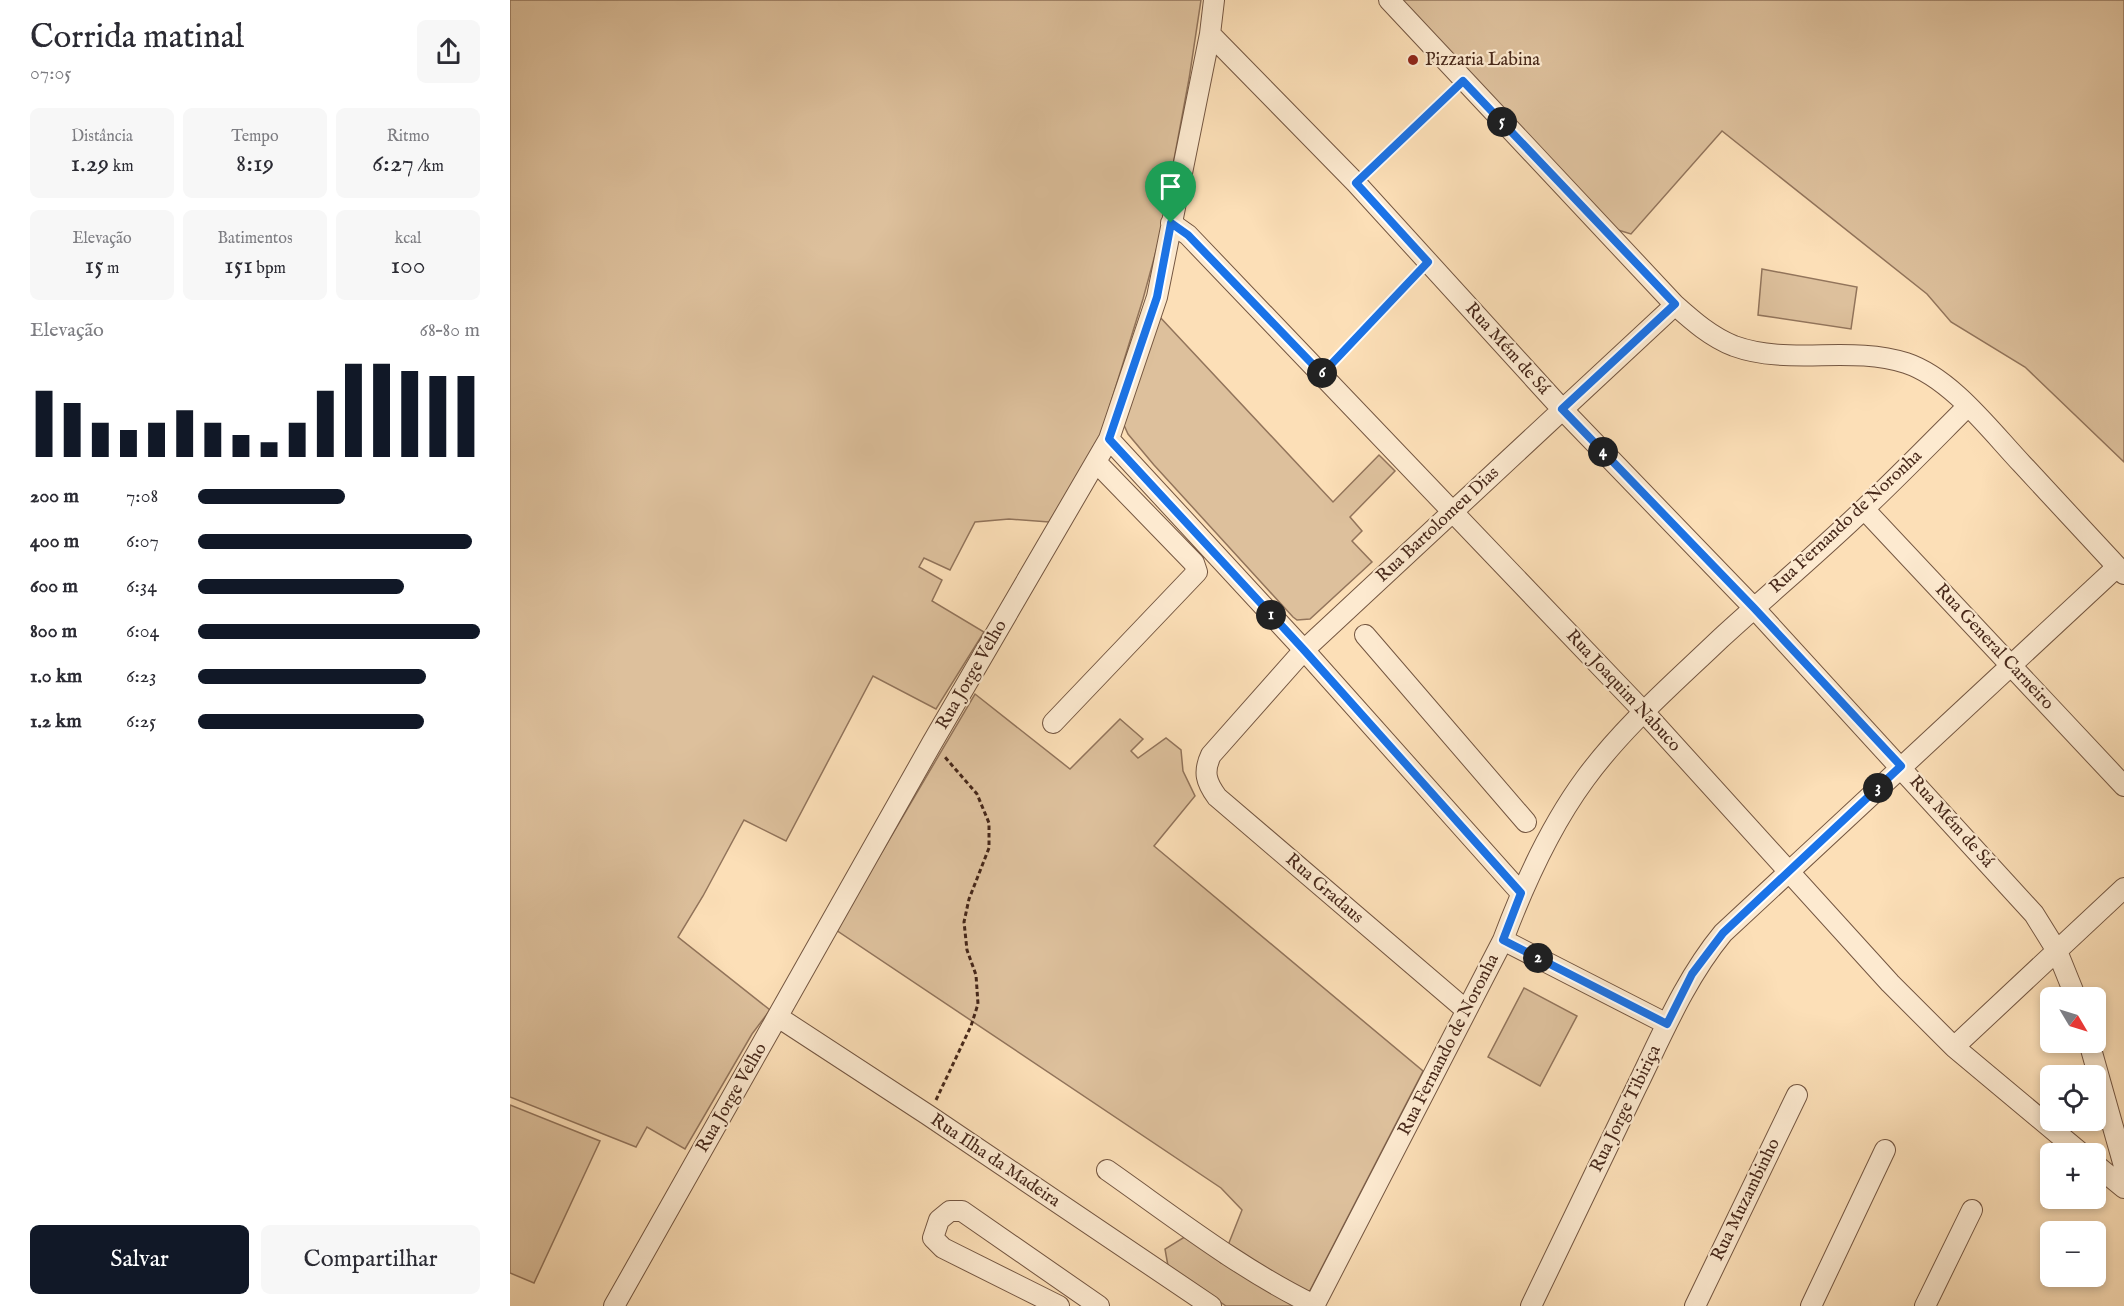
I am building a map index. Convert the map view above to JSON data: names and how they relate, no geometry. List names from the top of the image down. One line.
{"streets":{"street":["Rua Mém de Sá","Rua Fernando de Noronha","Rua Bartolomeu Dias","Rua General Carneiro","Rua Jorge Velho","Rua Joaquim Nabuco","Rua Gradaus","Rua Jorge Tibiriça","Rua Ilha da Madeira","Rua Muzambinho"]},"crossings":[["Rua Mém de Sá","Rua Fernando de Noronha"],["Rua Mém de Sá","Rua Bartolomeu Dias"],["Rua Mém de Sá","Rua Jorge Velho"],["Rua Mém de Sá","Rua Jorge Tibiriça"],["Rua Fernando de Noronha","Rua General Carneiro"],["Rua Fernando de Noronha","Rua Joaquim Nabuco"],["Rua Fernando de Noronha","Rua Gradaus"],["Rua Bartolomeu Dias","Rua Joaquim Nabuco"],["Rua Bartolomeu Dias","Rua Gradaus"],["Rua General Carneiro","Rua Jorge Tibiriça"],["Rua Jorge Velho","Rua Joaquim Nabuco"],["Rua Jorge Velho","Rua Ilha da Madeira"],["Rua Joaquim Nabuco","Rua Jorge Tibiriça"]],"places":["Pizzaria Labina"],"north":"bottom right","page":{"heading":["Corrida matinal","07:05"],"stats":[["Distância","1.29 km"],["Tempo","8:19"],["Ritmo","6:27 /km"],["Elevação","15 m"],["Batimentos","151 bpm"],["kcal","100"]],"pins":["5","6","4","1","3","2"],"chart":["Elevação","68–80 m"],"list":[{"name":"200 m","note":"7:08"},{"name":"400 m","note":"6:07"},{"name":"600 m","note":"6:34"},{"name":"800 m","note":"6:04"},{"name":"1.0 km","note":"6:23"},{"name":"1.2 km","note":"6:25"}],"map_buttons":["+","−"],"buttons":["Salvar","Compartilhar"]}}
